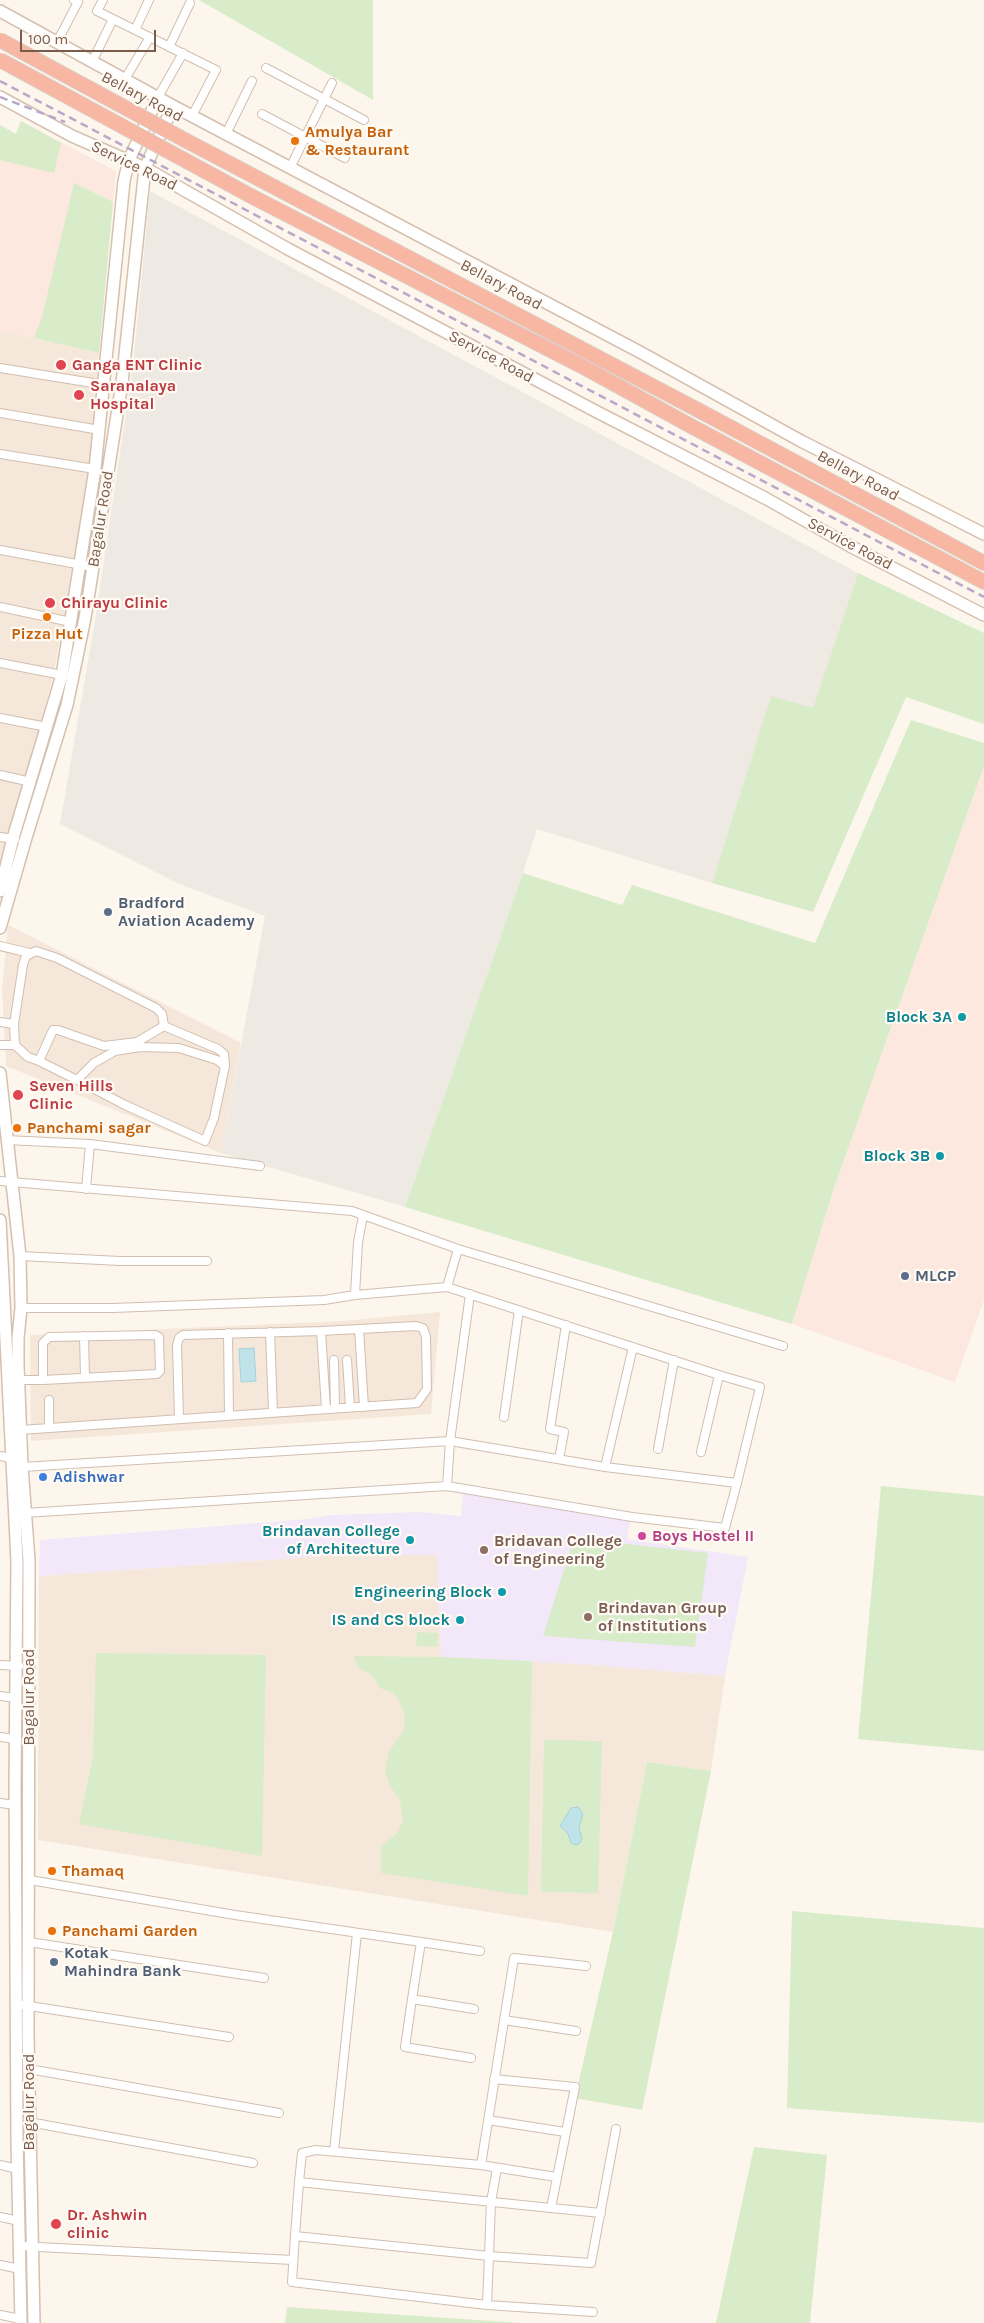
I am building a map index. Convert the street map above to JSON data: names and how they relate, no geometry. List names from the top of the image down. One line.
{"streets":{"highway":["Bellary Road"],"main road":["Service Road","Bagalur Road"]},"crossings":[["Service Road","Bagalur Road"]],"places":["Amulya Bar & Restaurant","Ganga ENT Clinic","Saranalaya Hospital","Chirayu Clinic","Pizza Hut","Bradford Aviation Academy","Block 3A","Seven Hills Clinic","Panchami sagar","Block 3B","MLCP","Adishwar","Boys Hostel II","Brindavan College of Architecture","Bridavan College of Engineering","Engineering Block","Brindavan Group of Institutions","IS and CS block","Thamaq","Panchami Garden","Kotak Mahindra Bank","Dr. Ashwin clinic"],"scale_bar":"100 m"}
